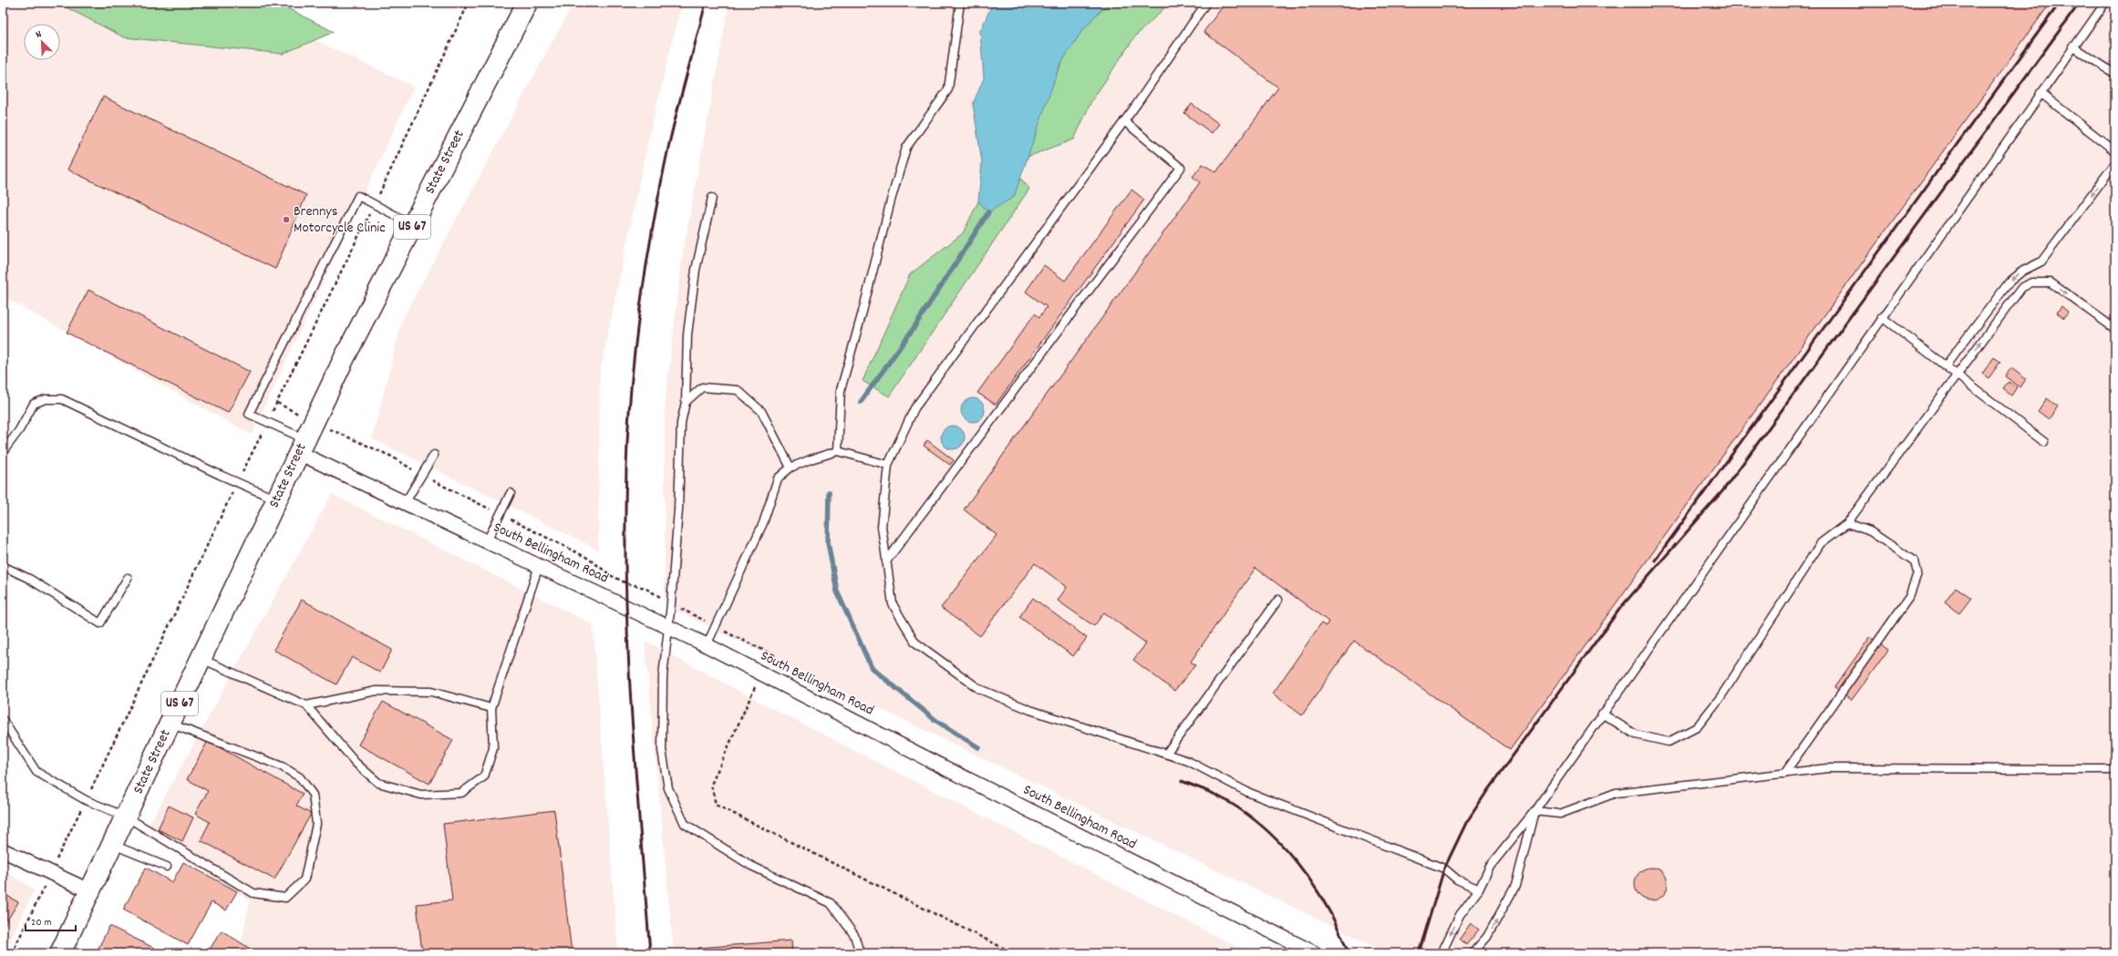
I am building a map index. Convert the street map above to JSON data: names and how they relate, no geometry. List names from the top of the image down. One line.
{"streets":{"main road":["State Street","US 67"],"street":["South Bellingham Road"]},"crossings":[["State Street","South Bellingham Road"]],"places":["Brennys Motorcycle Clinic"],"scale_bar":"20 m","north":"top left"}
